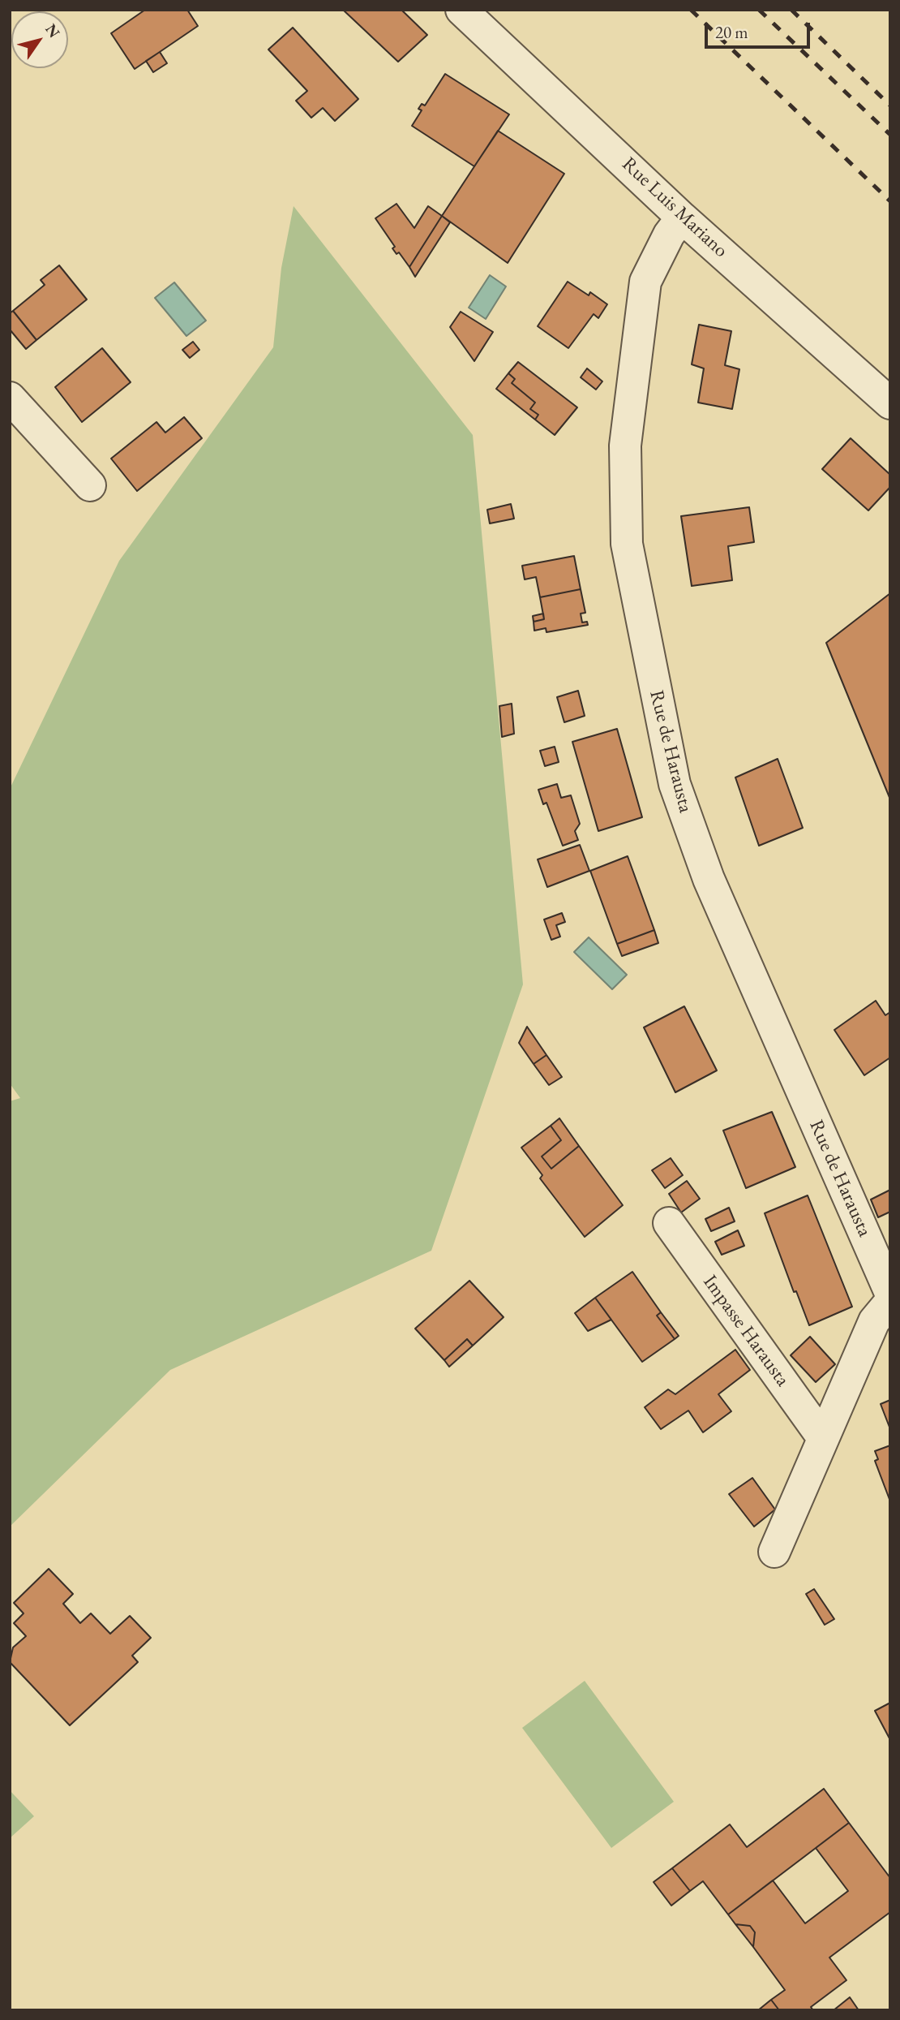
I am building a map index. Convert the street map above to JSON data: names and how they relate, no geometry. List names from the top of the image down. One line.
{"streets":{"street":["Rue Luis Mariano","Rue de Harausta","Impasse Harausta"]},"crossings":[["Rue Luis Mariano","Rue de Harausta"]],"scale_bar":"20 m","north":"top right"}
